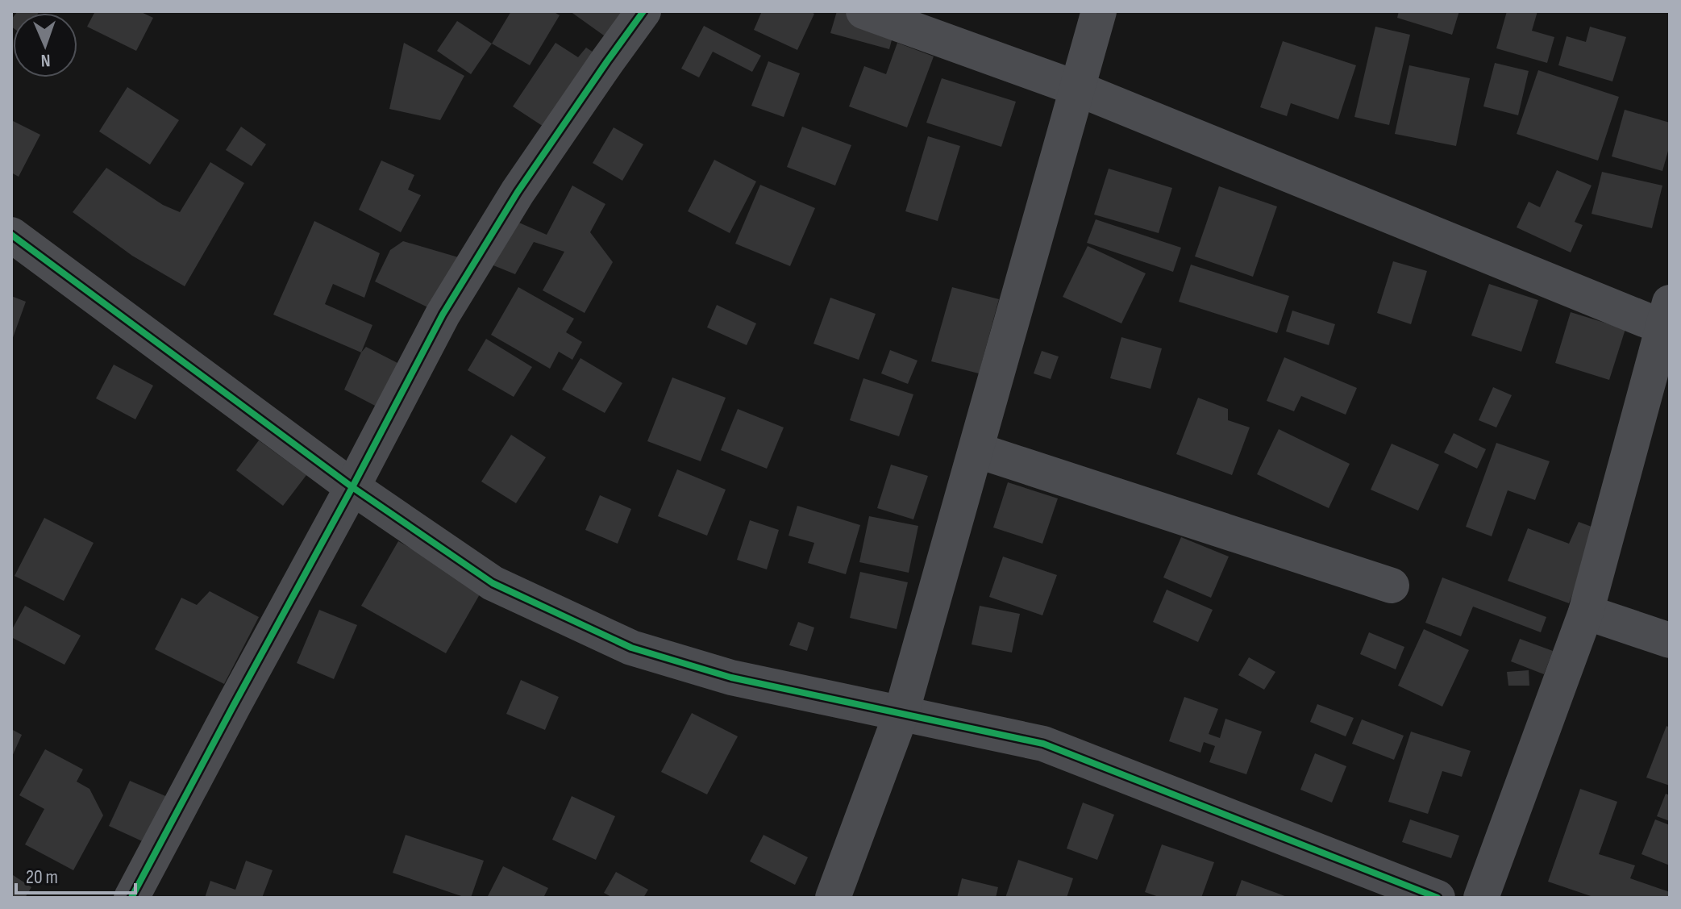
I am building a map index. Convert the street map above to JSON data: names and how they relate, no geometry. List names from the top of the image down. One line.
{"scale_bar":"20 m","north":"bottom"}
